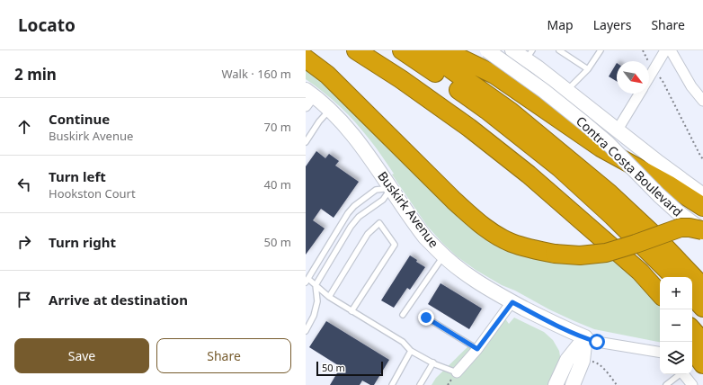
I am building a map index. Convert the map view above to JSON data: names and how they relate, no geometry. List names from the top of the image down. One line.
{"streets":{"main road":["Contra Costa Boulevard","Buskirk Avenue"]},"scale_bar":"50 m","north":"bottom right","page":{"header":"Locato","nav":["Map","Layers","Share"],"heading":["2 min","Walk · 160 m"],"list":[["Continue","Buskirk Avenue","70 m"],["Turn left","Hookston Court","40 m"],["Turn right","50 m"],"Arrive at destination"],"map_buttons":["+","−"],"buttons":["Save","Share"],"scale":"50 m"}}
